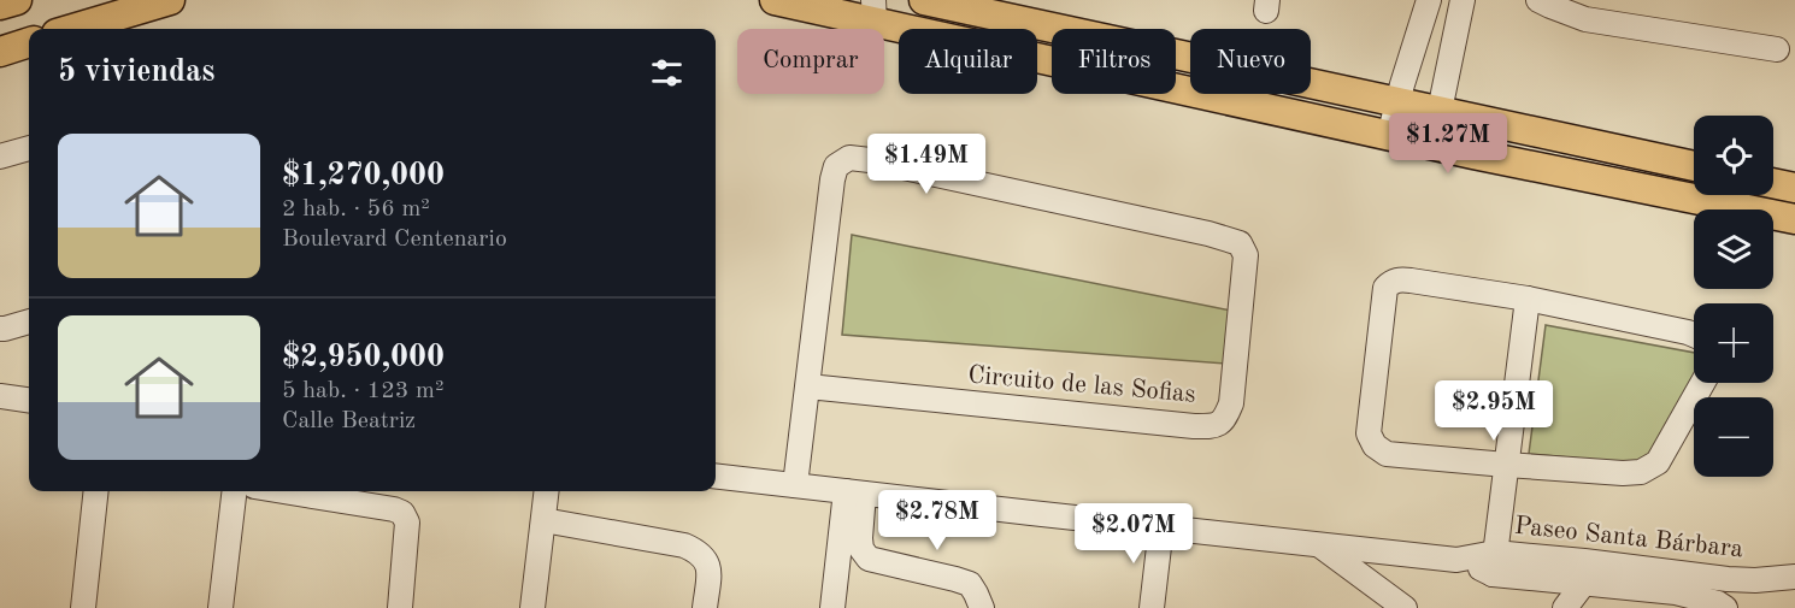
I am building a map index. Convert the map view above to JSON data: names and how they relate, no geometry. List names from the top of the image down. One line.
{"streets":{"street":["Circuito de las Sofias","Paseo Santa Bárbara"]},"crossings":[["Circuito de las Sofias","Paseo Santa Bárbara"]],"page":{"chip":["Comprar","Alquilar","Filtros","Nuevo"],"heading":"5 viviendas","price":["$1.27M","$1.49M","$2.95M","$2.78M","$2.07M"],"map_buttons":["+","−"],"list":[{"name":"$1,270,000","note":"2 hab. · 56 m² · Boulevard Centenario"},{"name":"$2,950,000","note":"5 hab. · 123 m² · Calle Beatriz"}]}}
